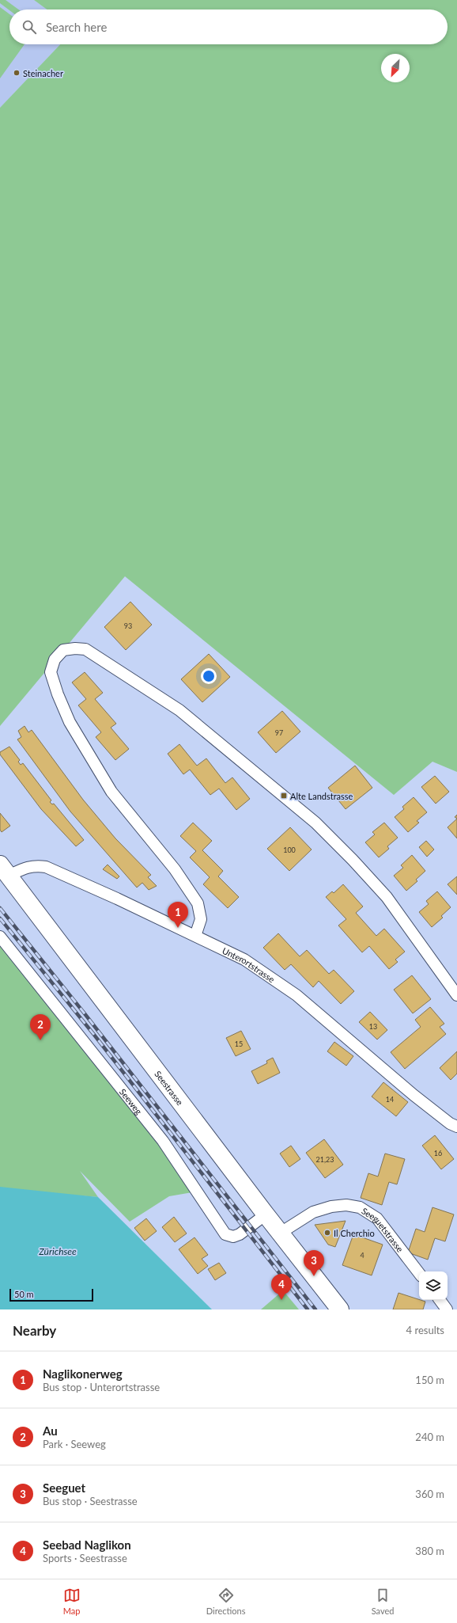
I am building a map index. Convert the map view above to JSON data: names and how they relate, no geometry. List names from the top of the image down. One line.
{"streets":{"main road":["Seestrasse"],"street":["Unterortstrasse","Seeweg","Seeguetstrasse"]},"crossings":[["Unterortstrasse","Seestrasse"],["Seestrasse","Seeweg"],["Seestrasse","Seeguetstrasse"]],"water":["Zürichsee"],"places":{"other":["Steinacher","Il Cherchio"],"transit":["Alte Landstrasse"]},"house_numbers":["93","97","100","13","15","14","16","21,23","4"],"scale_bar":"50 m","north":"bottom left","page":{"search":"Search here","pins":["1","2","3","4"],"scale":"50 m","heading":["Nearby","4 results"],"list":[{"mark":"1","name":"Naglikonerweg","note":"Bus stop · Unterortstrasse","value":"150 m"},{"mark":"2","name":"Au","note":"Park · Seeweg","value":"240 m"},{"mark":"3","name":"Seeguet","note":"Bus stop · Seestrasse","value":"360 m"},{"mark":"4","name":"Seebad Naglikon","note":"Sports · Seestrasse","value":"380 m"}],"nav":["Map","Directions","Saved"]}}
